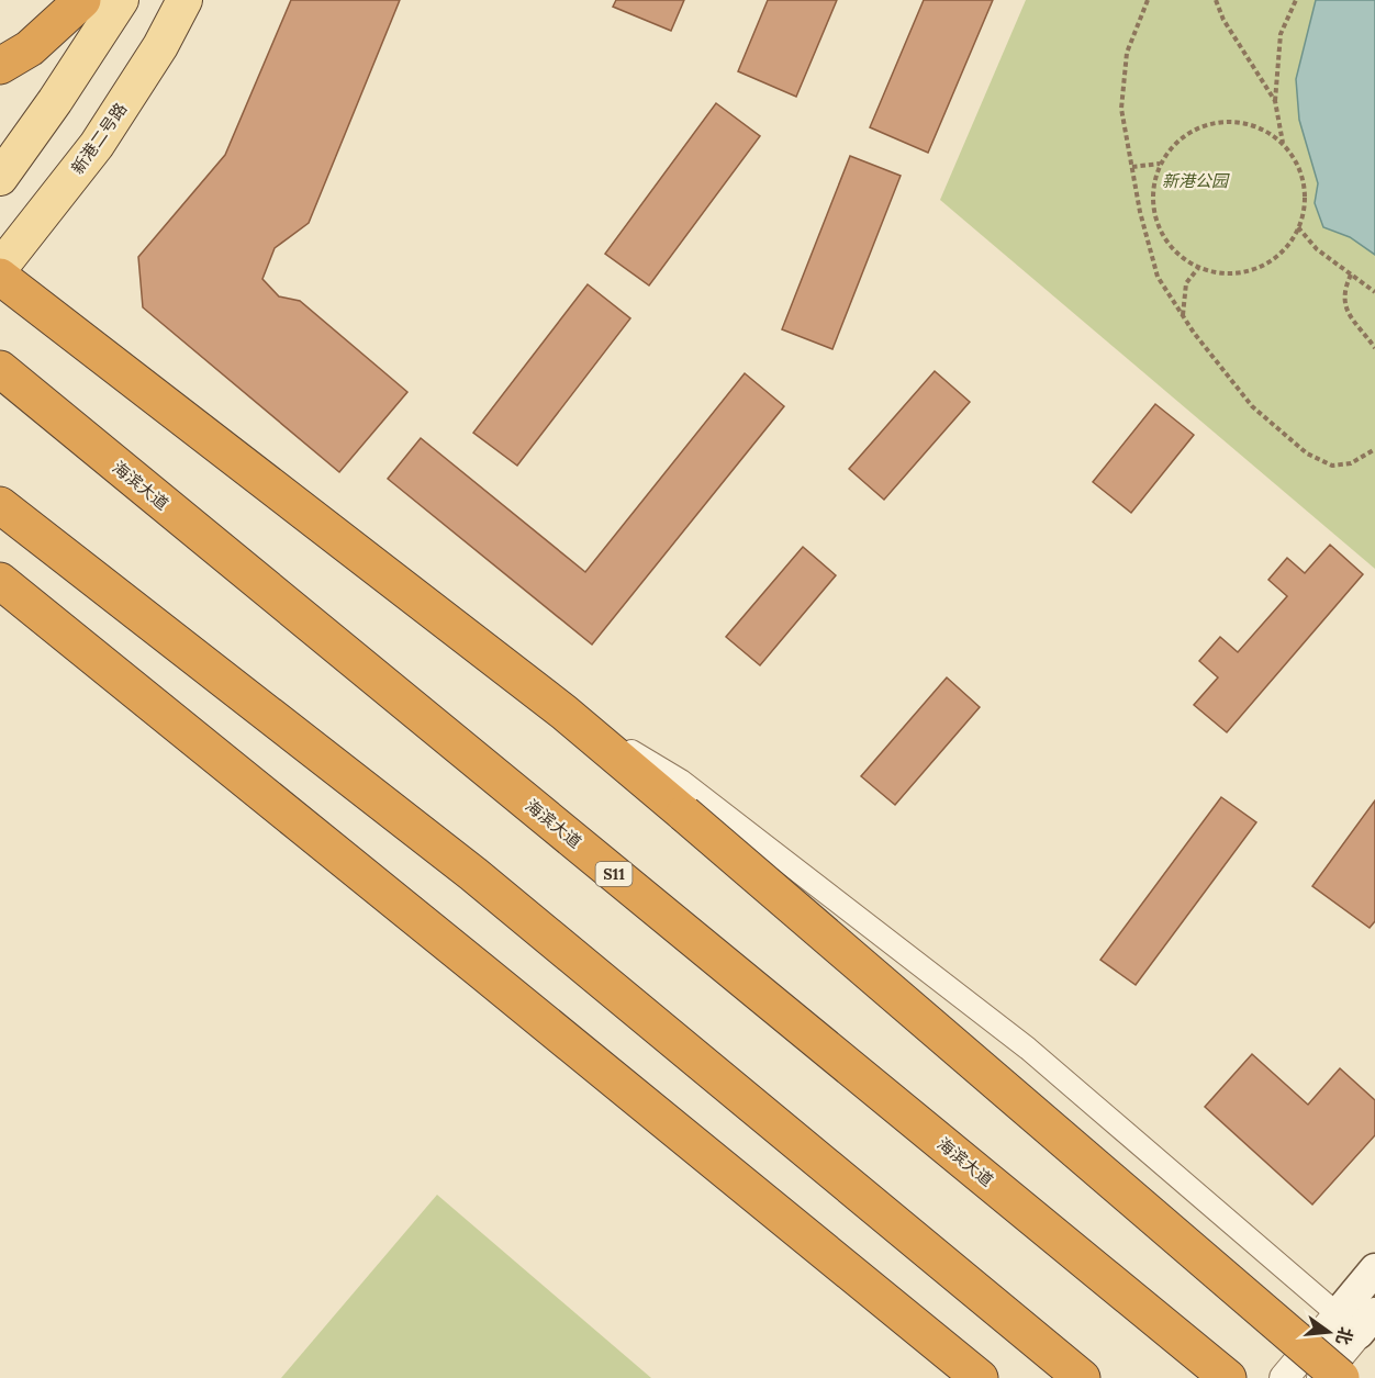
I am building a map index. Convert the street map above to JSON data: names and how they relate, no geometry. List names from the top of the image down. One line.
{"streets":{"highway":["海滨大道","S11"],"main road":["新港二号路"]},"parks":["新港公园"],"north":"right"}
